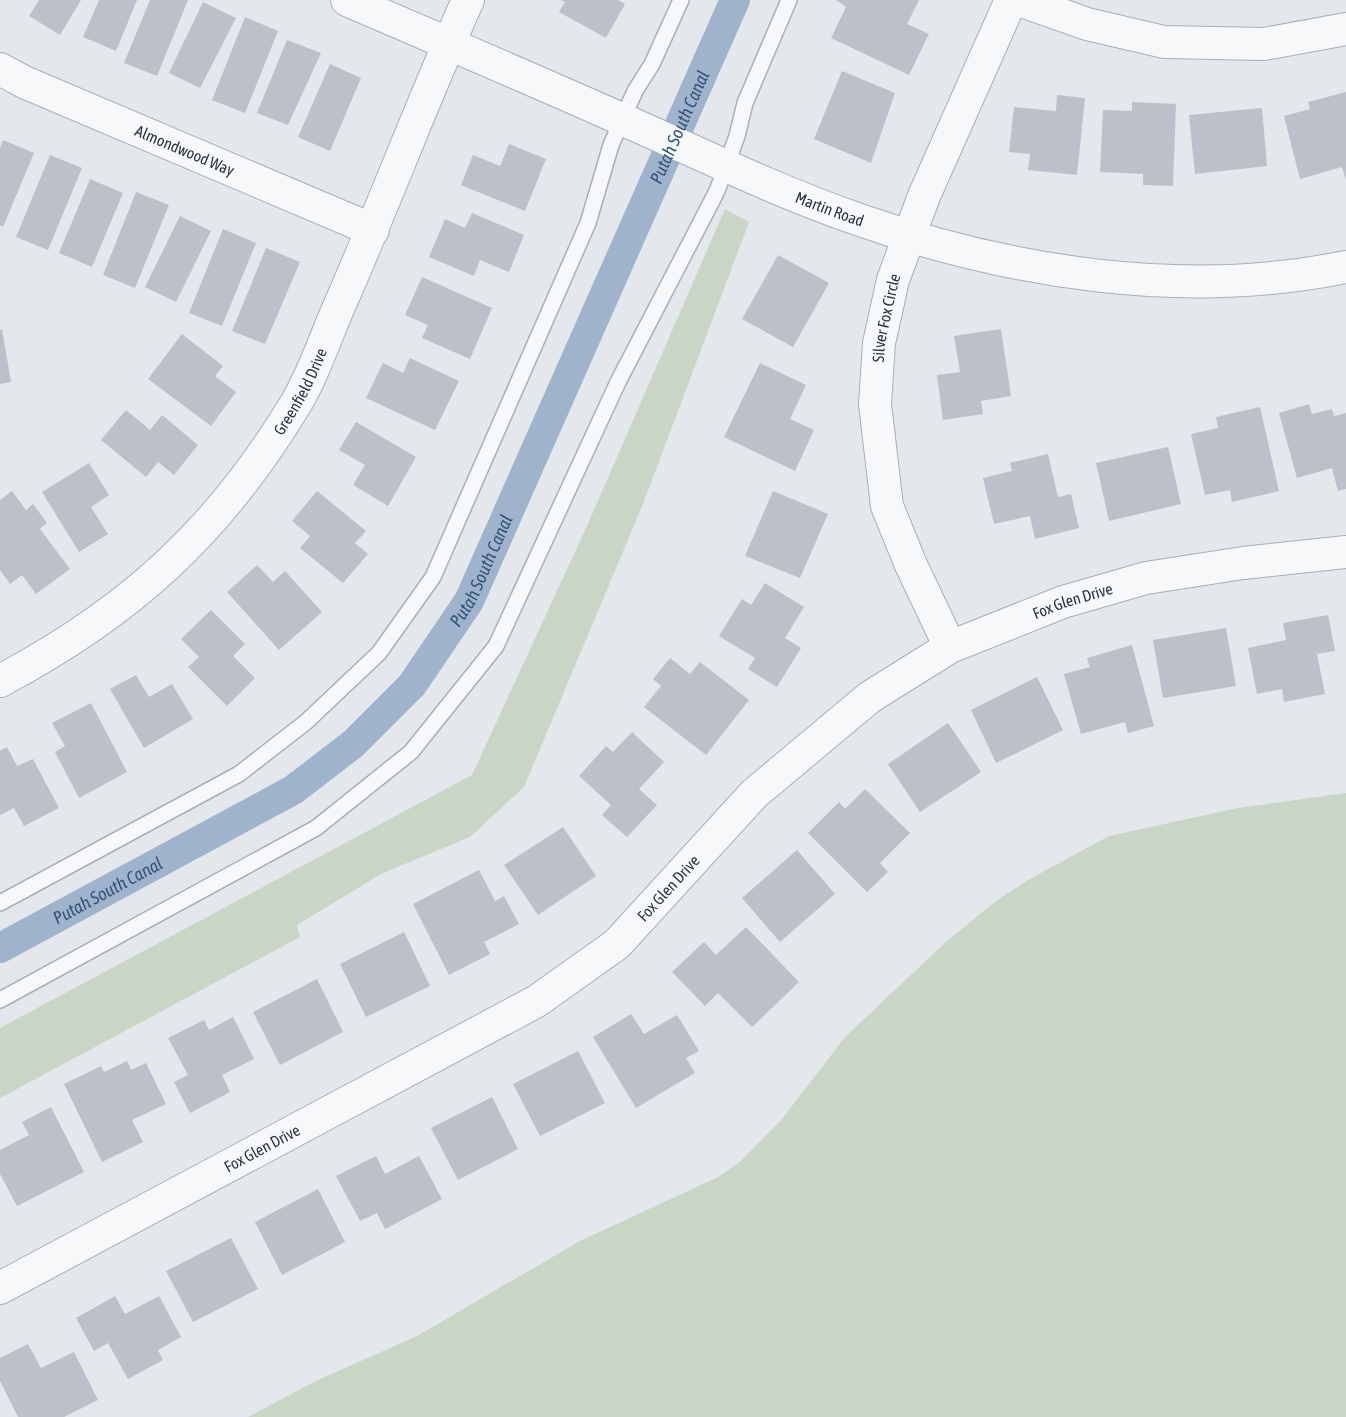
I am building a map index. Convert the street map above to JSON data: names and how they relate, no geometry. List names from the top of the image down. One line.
{"streets":{"street":["Almondwood Way","Martin Road","Silver Fox Circle","Greenfield Drive","Fox Glen Drive"]},"crossings":[["Almondwood Way","Greenfield Drive"],["Martin Road","Silver Fox Circle"],["Martin Road","Greenfield Drive"],["Silver Fox Circle","Fox Glen Drive"]],"water":["Putah South Canal"]}
